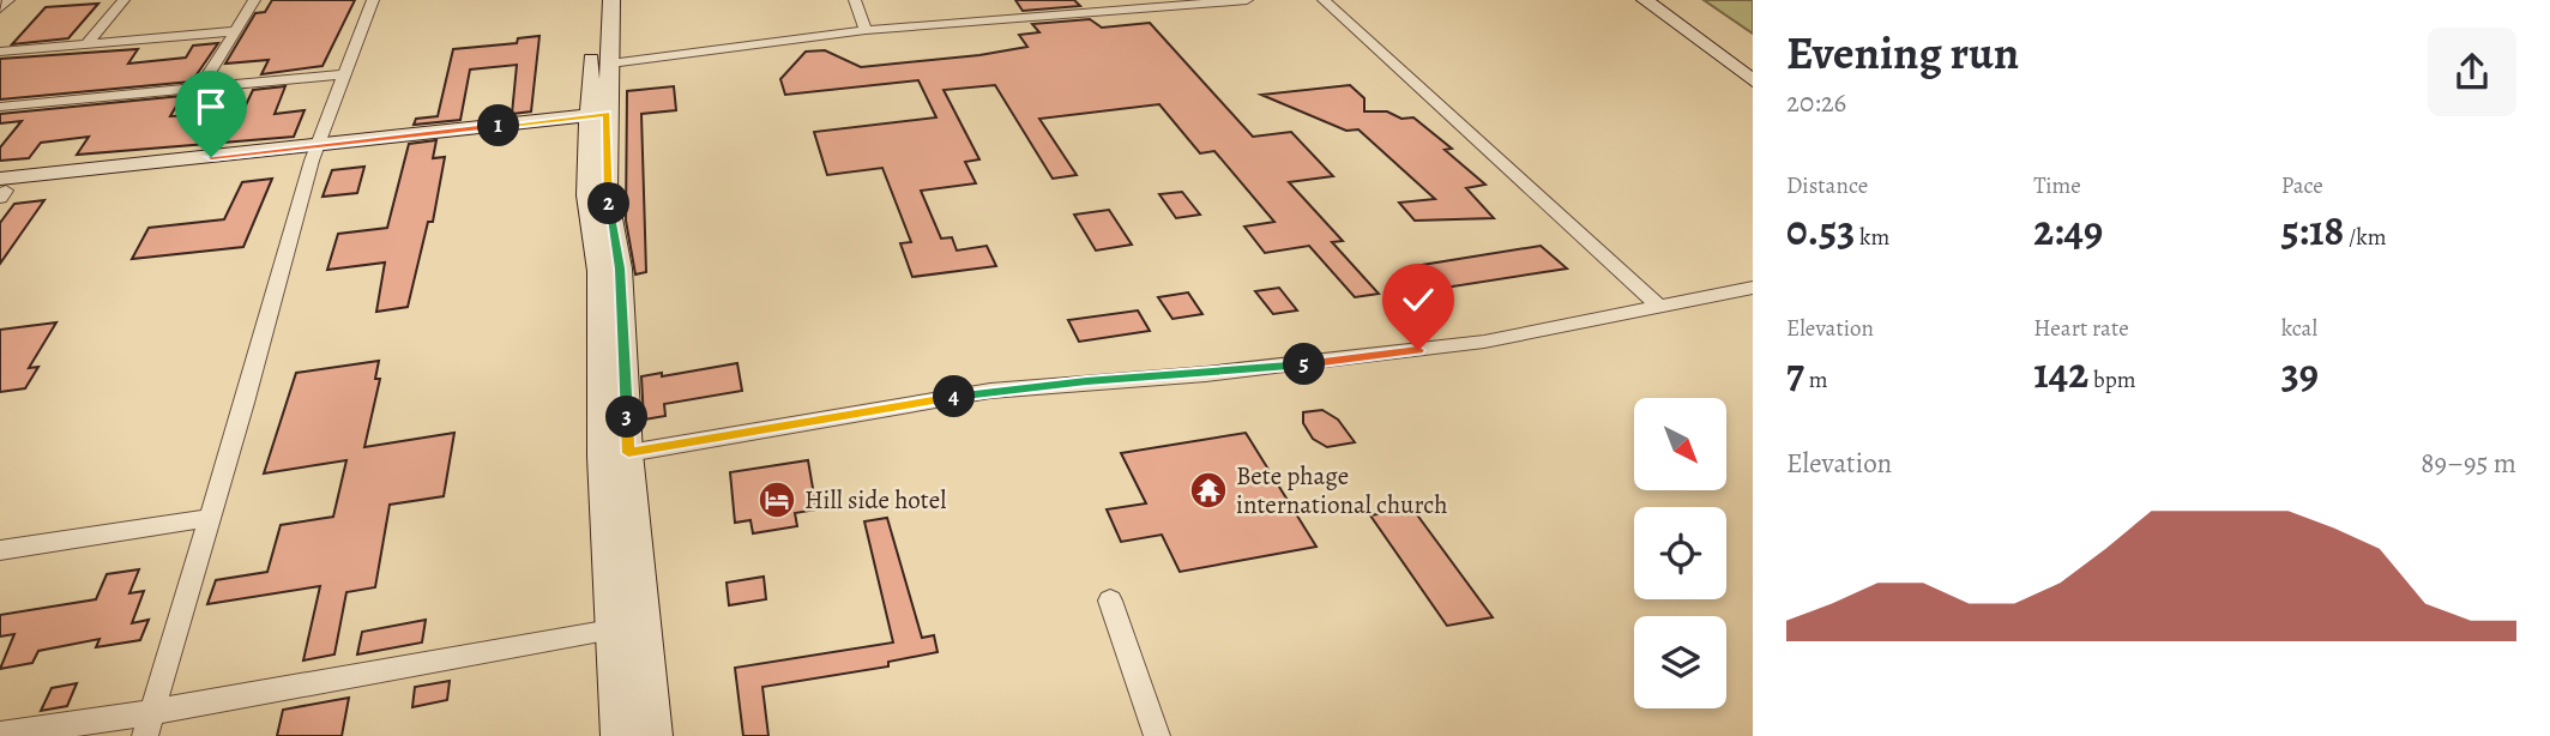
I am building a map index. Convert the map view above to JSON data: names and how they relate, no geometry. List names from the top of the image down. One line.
{"places":{"temple":["Bete phage international church"],"hotel":["Hill side hotel"]},"north":"bottom right","page":{"heading":["Evening run","20:26"],"pins":["1","2","5","4","3"],"stats":[["Distance","0.53 km"],["Time","2:49"],["Pace","5:18 /km"],["Elevation","7 m"],["Heart rate","142 bpm"],["kcal","39"]],"chart":["Elevation","89–95 m"]}}
